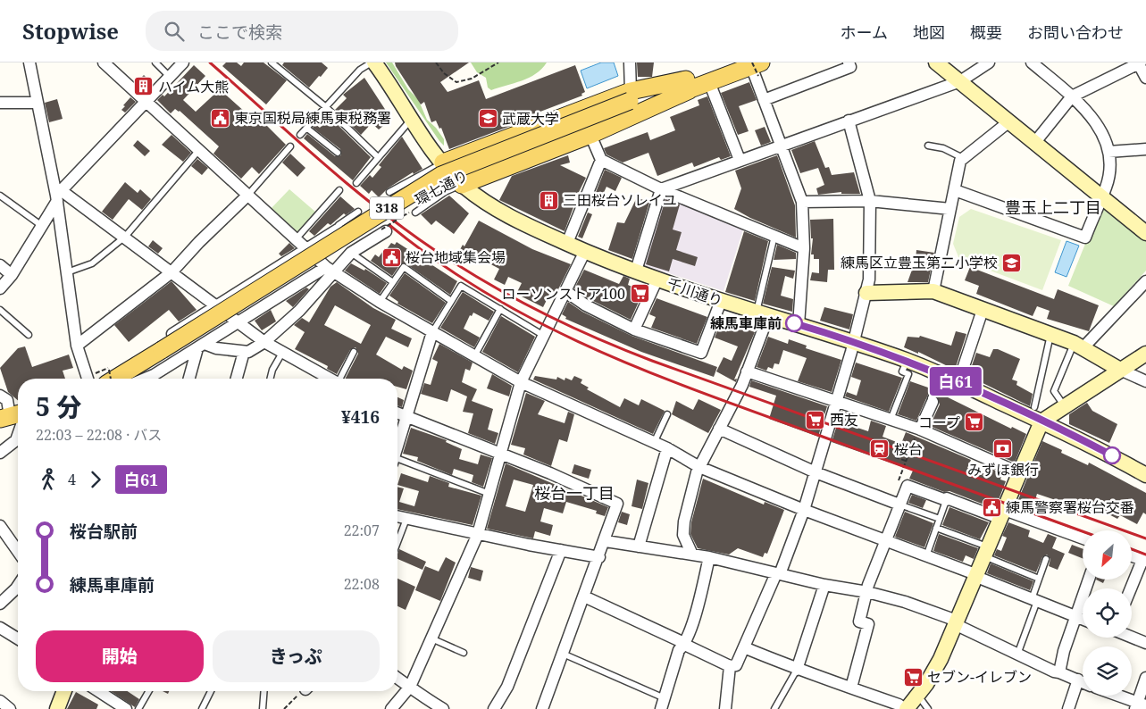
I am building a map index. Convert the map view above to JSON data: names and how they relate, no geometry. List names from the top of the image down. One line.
{"streets":{"main road":["環七通り","318"],"street":["千川通り"]},"districts":["豊玉上二丁目","桜台一丁目"],"places":{"building":["ハイム大熊","三田桜台ソレイユ"],"public building":["東京国税局練馬東税務署","桜台地域集会場","練馬警察署桜台交番"],"school or university":["武蔵大学","練馬区立豊玉第二小学校"],"supermarket":["ローソンストア100","西友","コープ","セブン-イレブン"],"other":["練馬車庫前"],"bank":["みずほ銀行"],"station":["桜台"]},"lines":["bus line 白61"],"north":"bottom left","page":{"header":"Stopwise","search":"ここで検索","nav":["ホーム","地図","概要","お問い合わせ"],"on_map":"白61","heading":["5 分","22:03 – 22:08 · バス","¥416"],"legs":["4","白61"],"list":[{"name":"桜台駅前","value":"22:07"},{"name":"練馬車庫前","value":"22:08"}],"buttons":["開始","きっぷ"]}}
